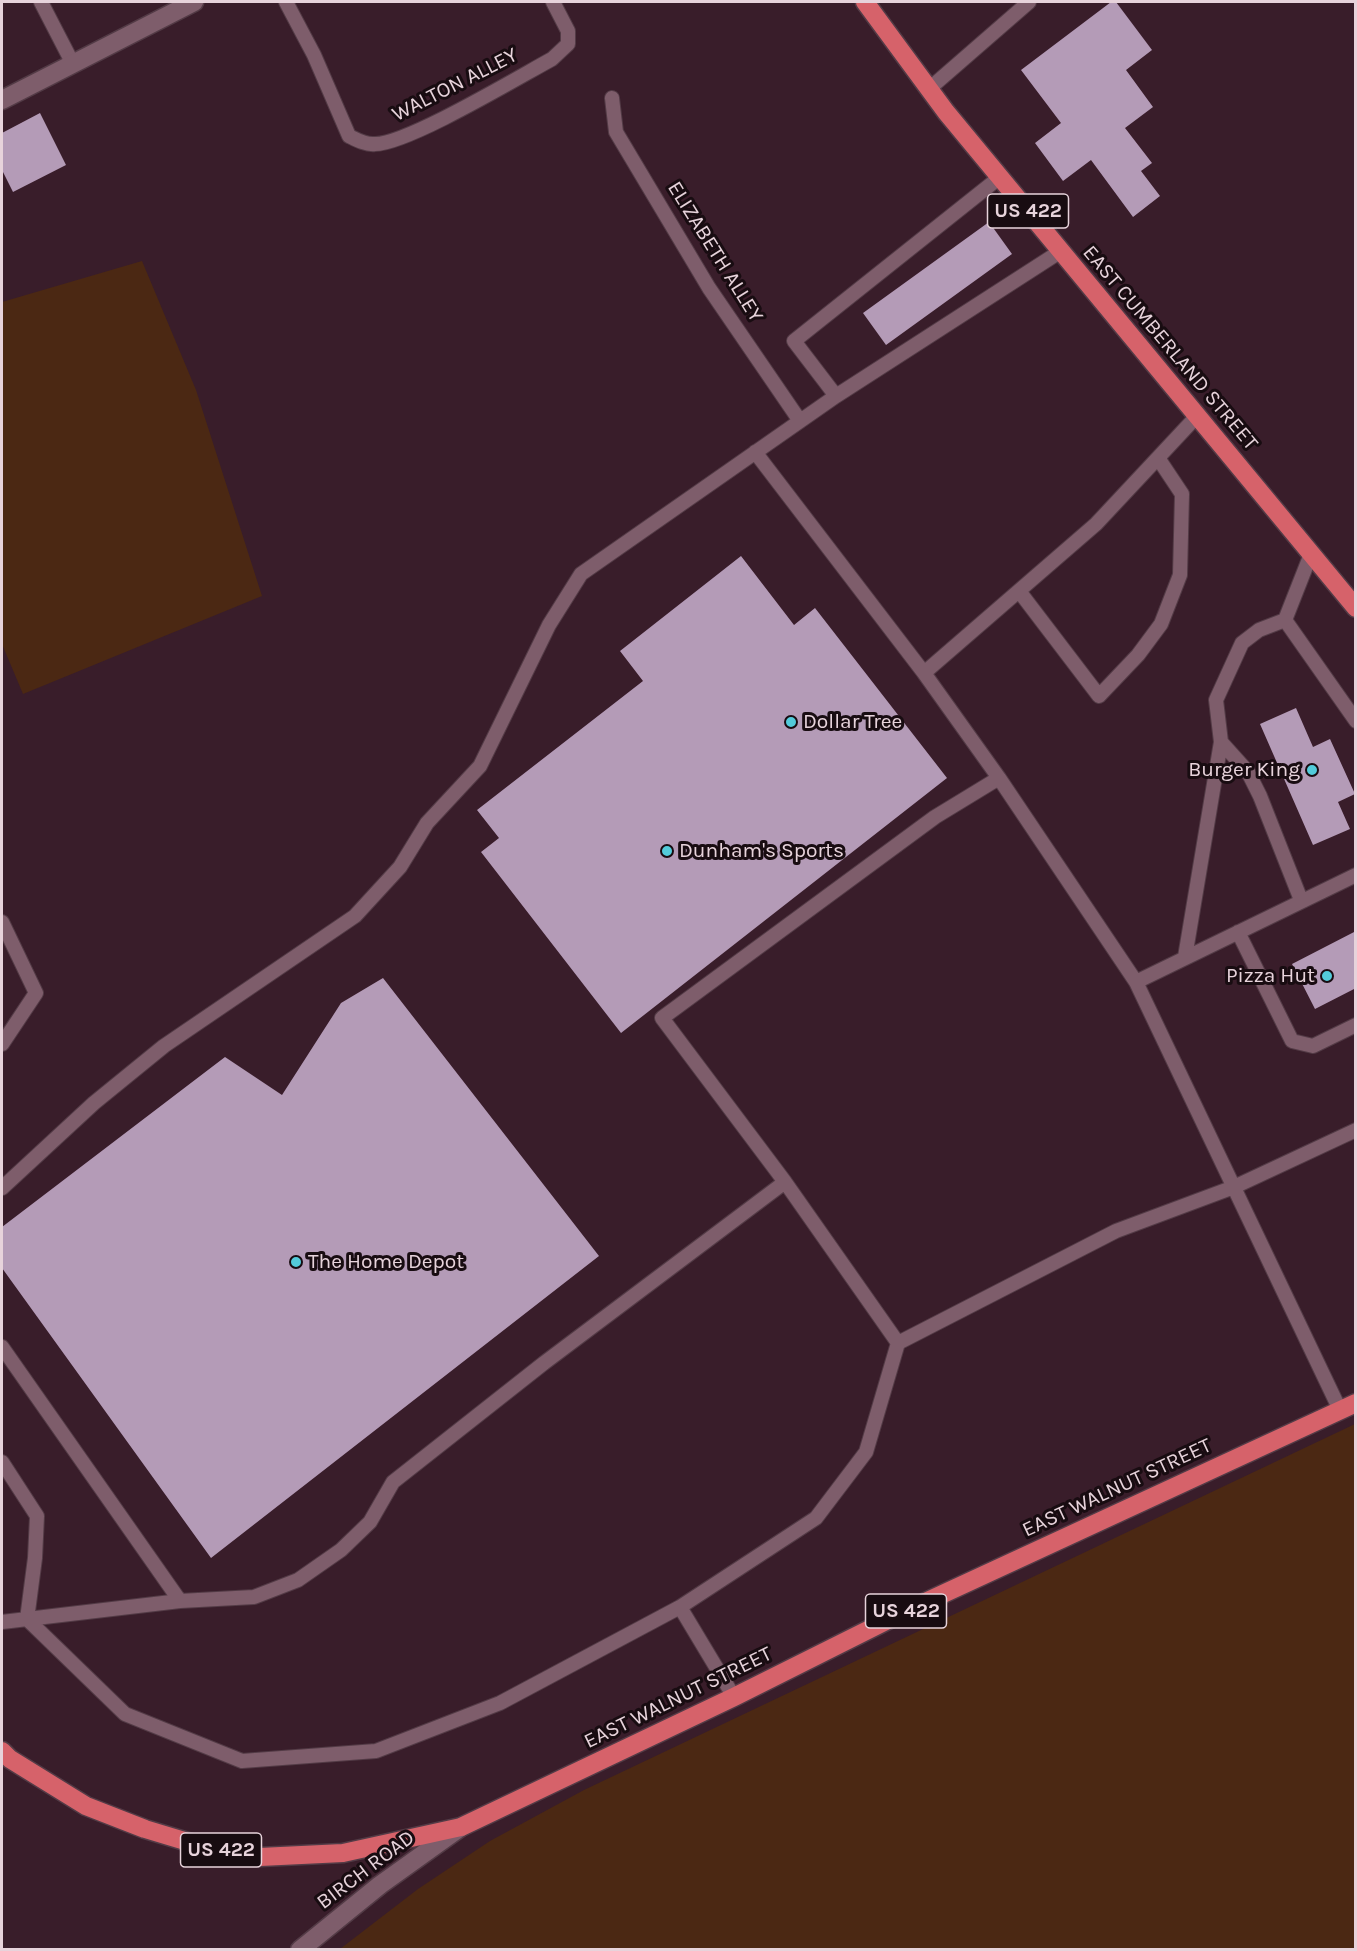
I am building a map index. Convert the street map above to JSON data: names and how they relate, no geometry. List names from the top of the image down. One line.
{"streets":{"highway":["US 422","EAST CUMBERLAND STREET","EAST WALNUT STREET"],"street":["BIRCH ROAD"],"lane":["WALTON ALLEY","ELIZABETH ALLEY"]},"crossings":[["EAST WALNUT STREET","BIRCH ROAD"]],"places":["Dollar Tree","Burger King","Dunham's Sports","Pizza Hut","The Home Depot"]}
